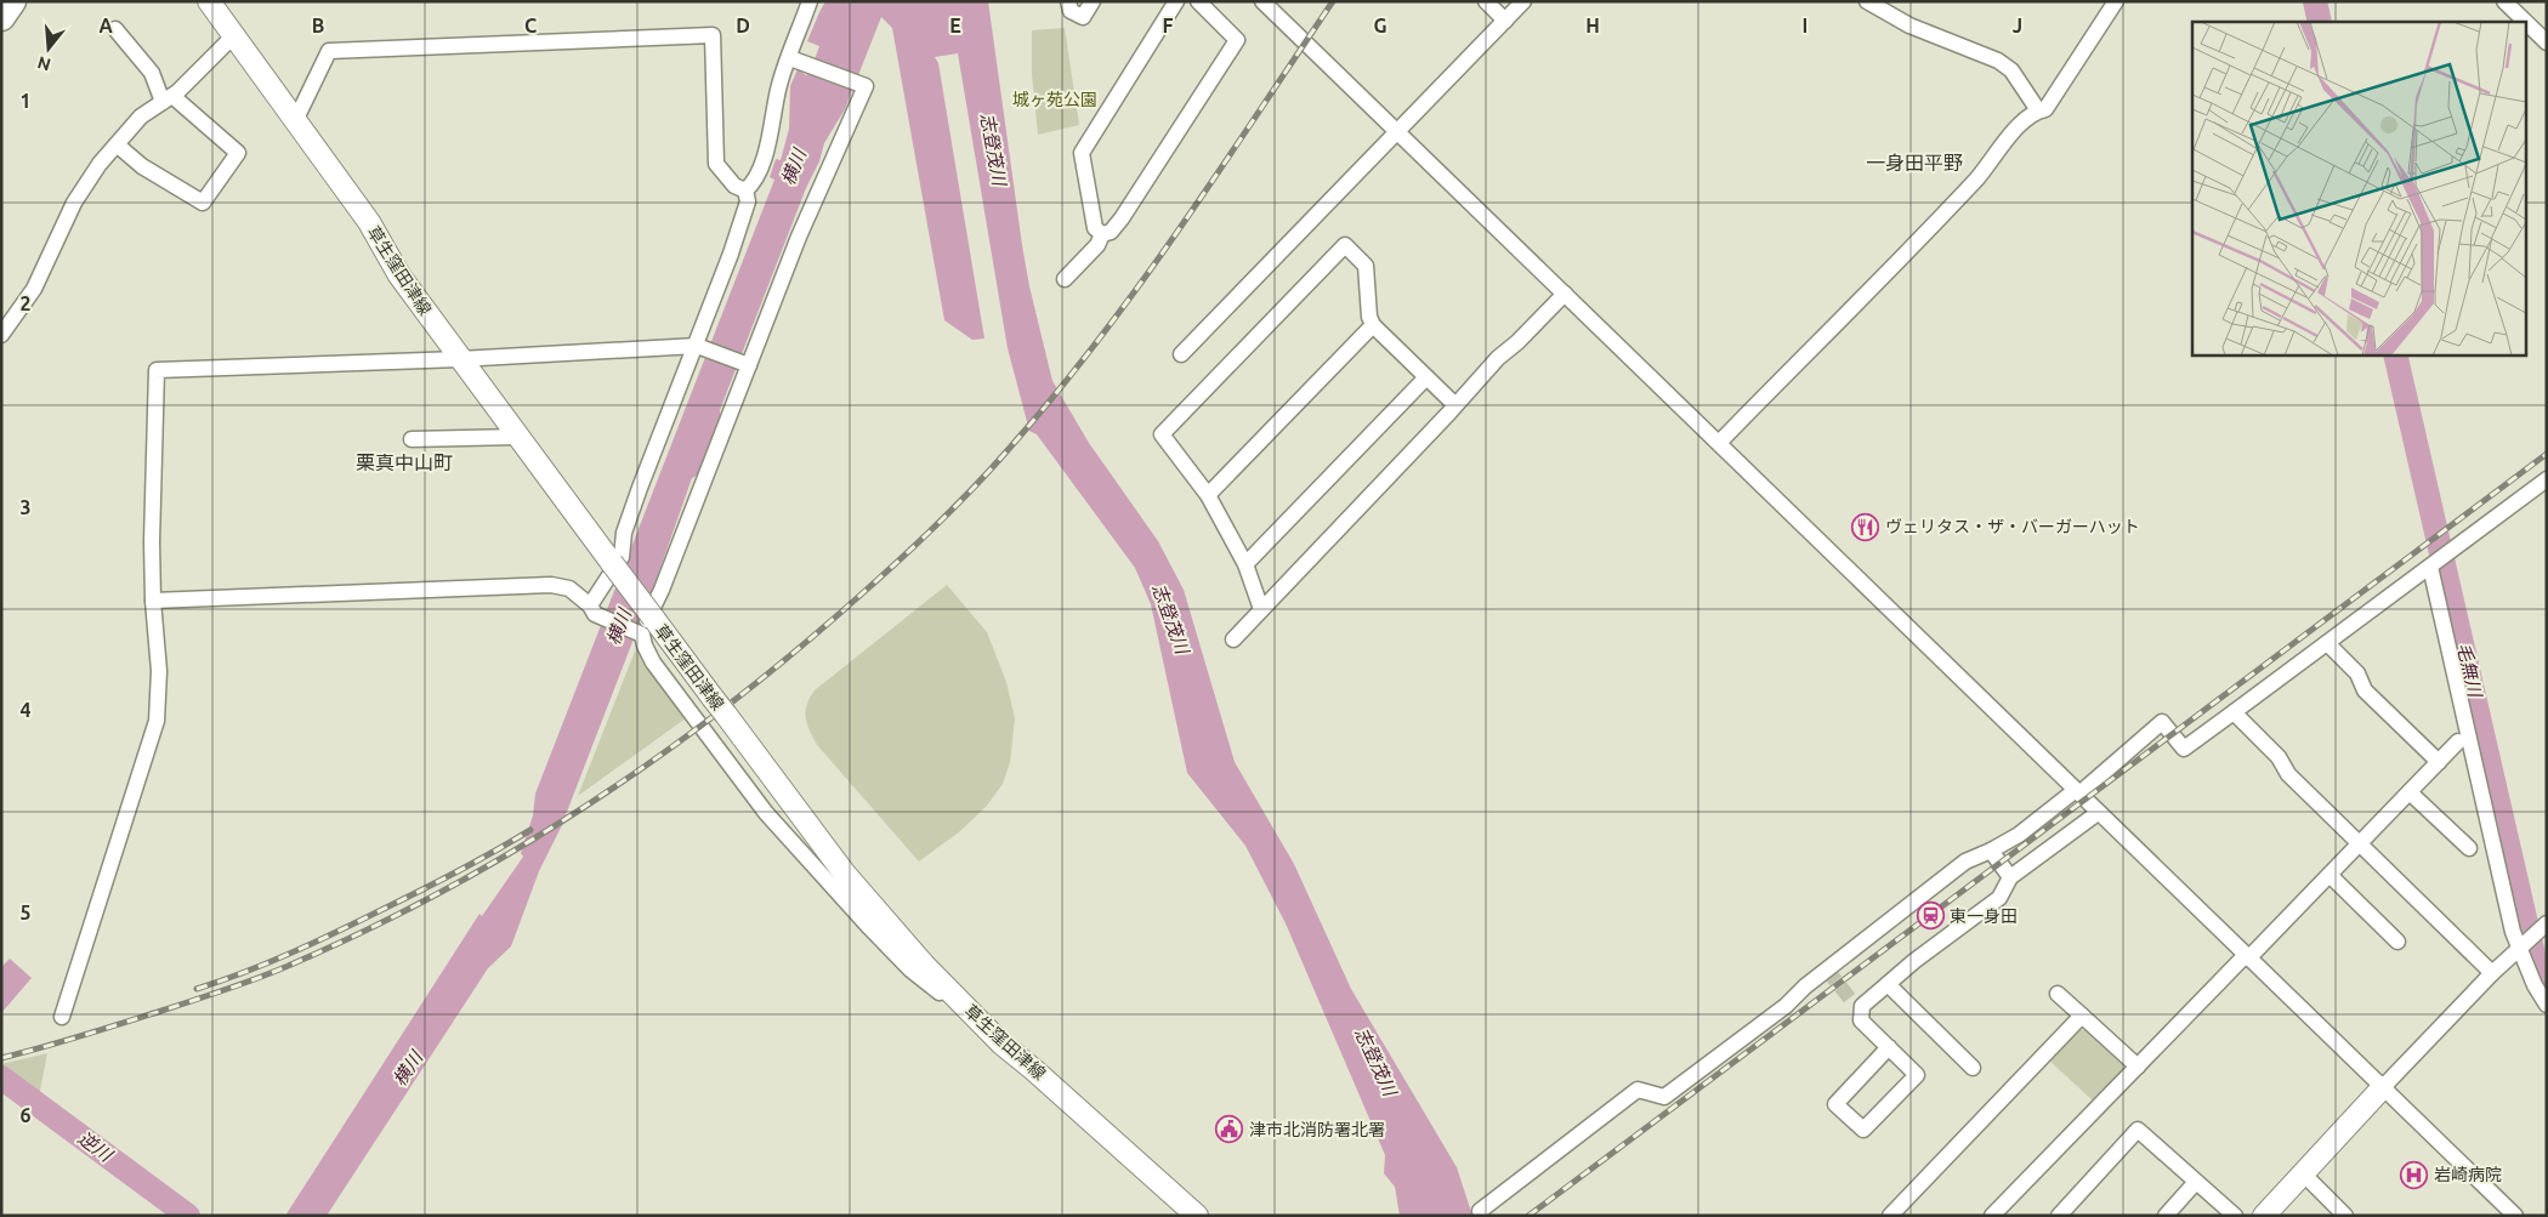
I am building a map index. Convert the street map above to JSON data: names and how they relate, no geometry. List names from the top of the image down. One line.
{"streets":{"main road":["草生窪田津線"]},"districts":["一身田平野","栗真中山町"],"water":["志登茂川","横川","毛無川","逆川"],"parks":["城ヶ苑公園"],"places":{"restaurant":["ヴェリタス・ザ・バーガーハット"],"station":["東一身田"],"public building":["津市北消防署北署"],"hospital":["岩崎病院"]},"north":"bottom","grid":{"columns":["A","B","C","D","E","F","G","H","I","J"],"rows":["1","2","3","4","5","6"]}}
